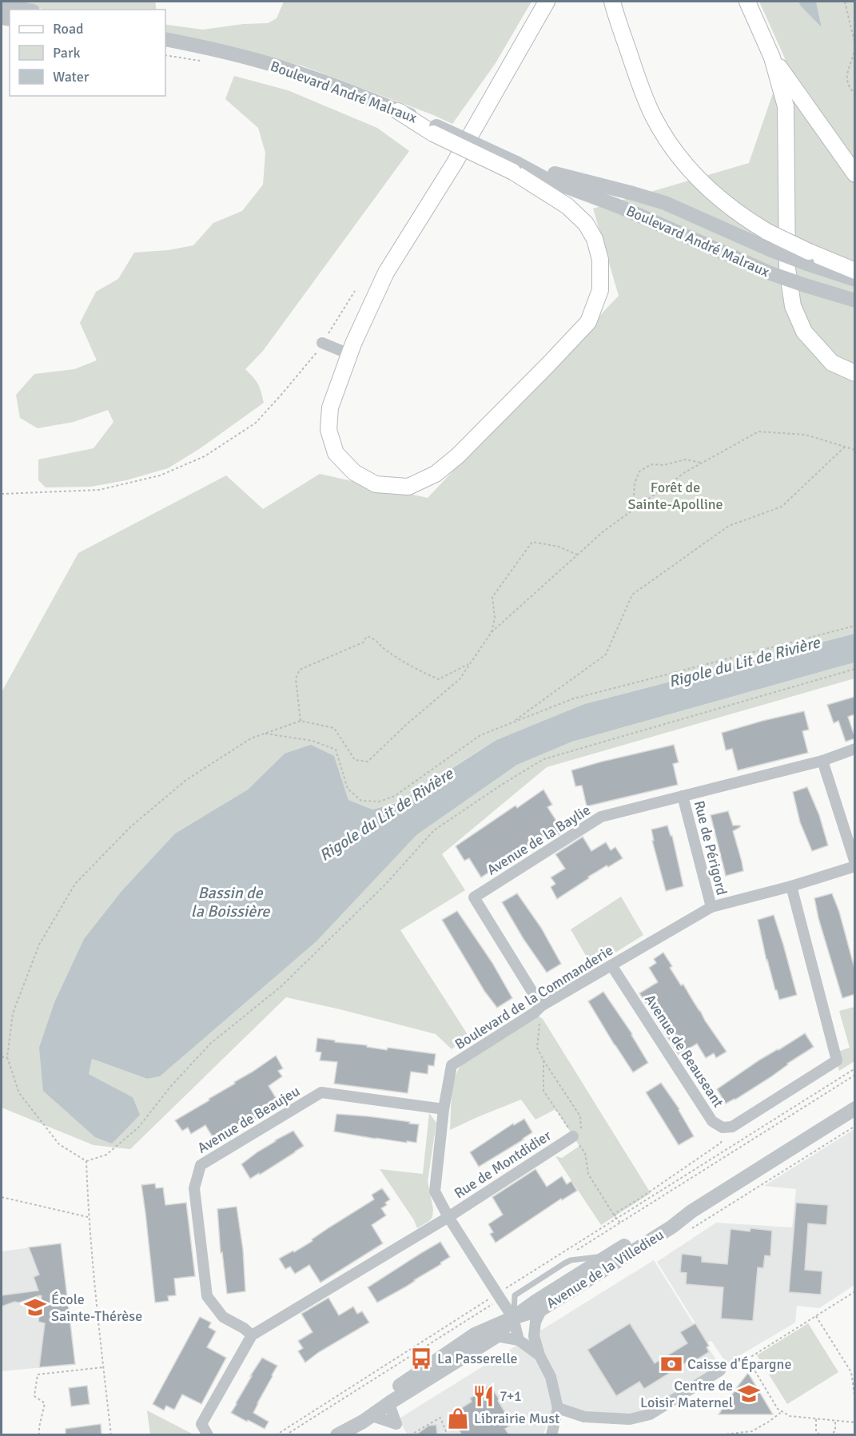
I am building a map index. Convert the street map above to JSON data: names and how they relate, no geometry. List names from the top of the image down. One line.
{"streets":{"street":["Boulevard André Malraux","Avenue de la Baylie","Rue de Périgord","Boulevard de la Commanderie","Avenue de Beauseant","Avenue de Beaujeu","Rue de Montdidier","Avenue de la Villedieu"]},"crossings":[["Avenue de la Baylie","Rue de Périgord"],["Avenue de la Baylie","Boulevard de la Commanderie"],["Rue de Périgord","Boulevard de la Commanderie"],["Boulevard de la Commanderie","Avenue de Beauseant"],["Boulevard de la Commanderie","Avenue de Beaujeu"],["Boulevard de la Commanderie","Rue de Montdidier"],["Boulevard de la Commanderie","Avenue de la Villedieu"]],"water":["Rigole du Lit de Rivière","Bassin de la Boissière"],"parks":["Forêt de Sainte-Apolline"],"places":{"school or university":["École Sainte-Thérèse","Centre de Loisir Maternel"],"bus stop":["La Passerelle"],"bank":["Caisse d'Épargne"],"restaurant":["7+1"],"shop":["Librairie Must"]},"legend":["Road","Park","Water"]}
